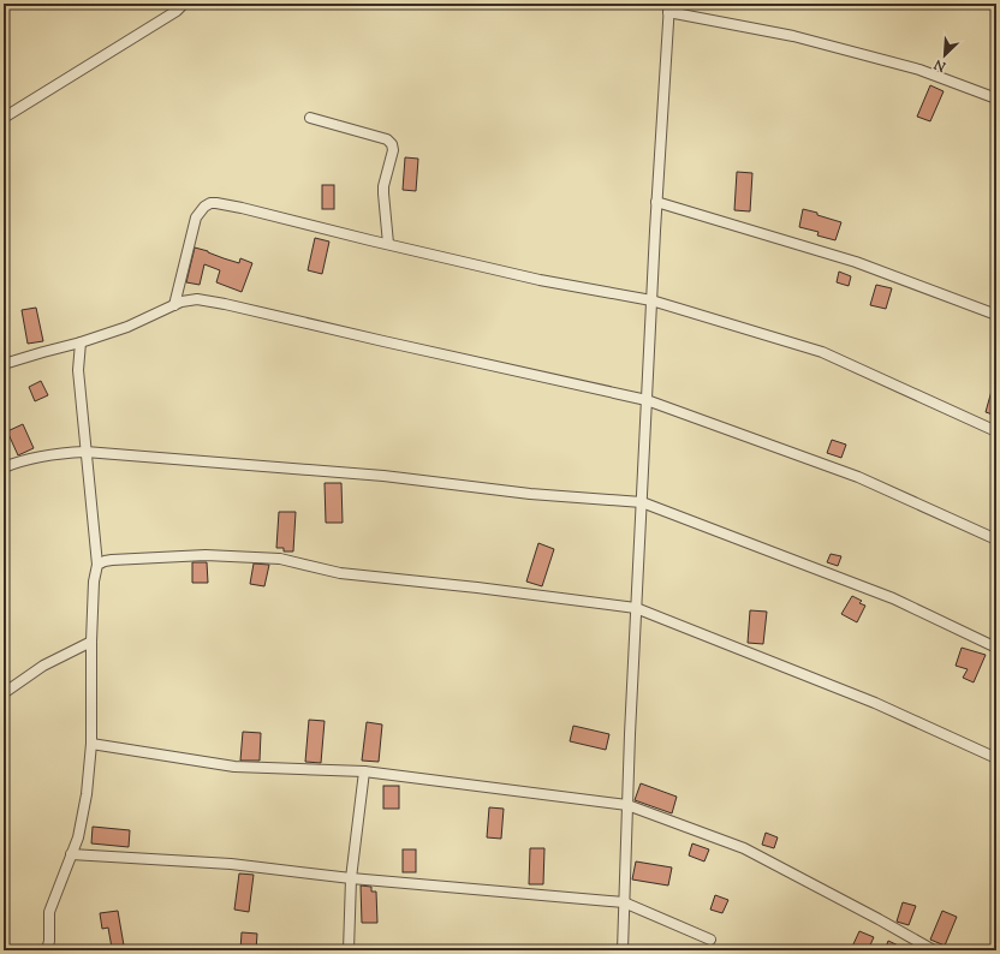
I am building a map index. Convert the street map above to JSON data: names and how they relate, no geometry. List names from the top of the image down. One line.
{"north":"bottom left"}
